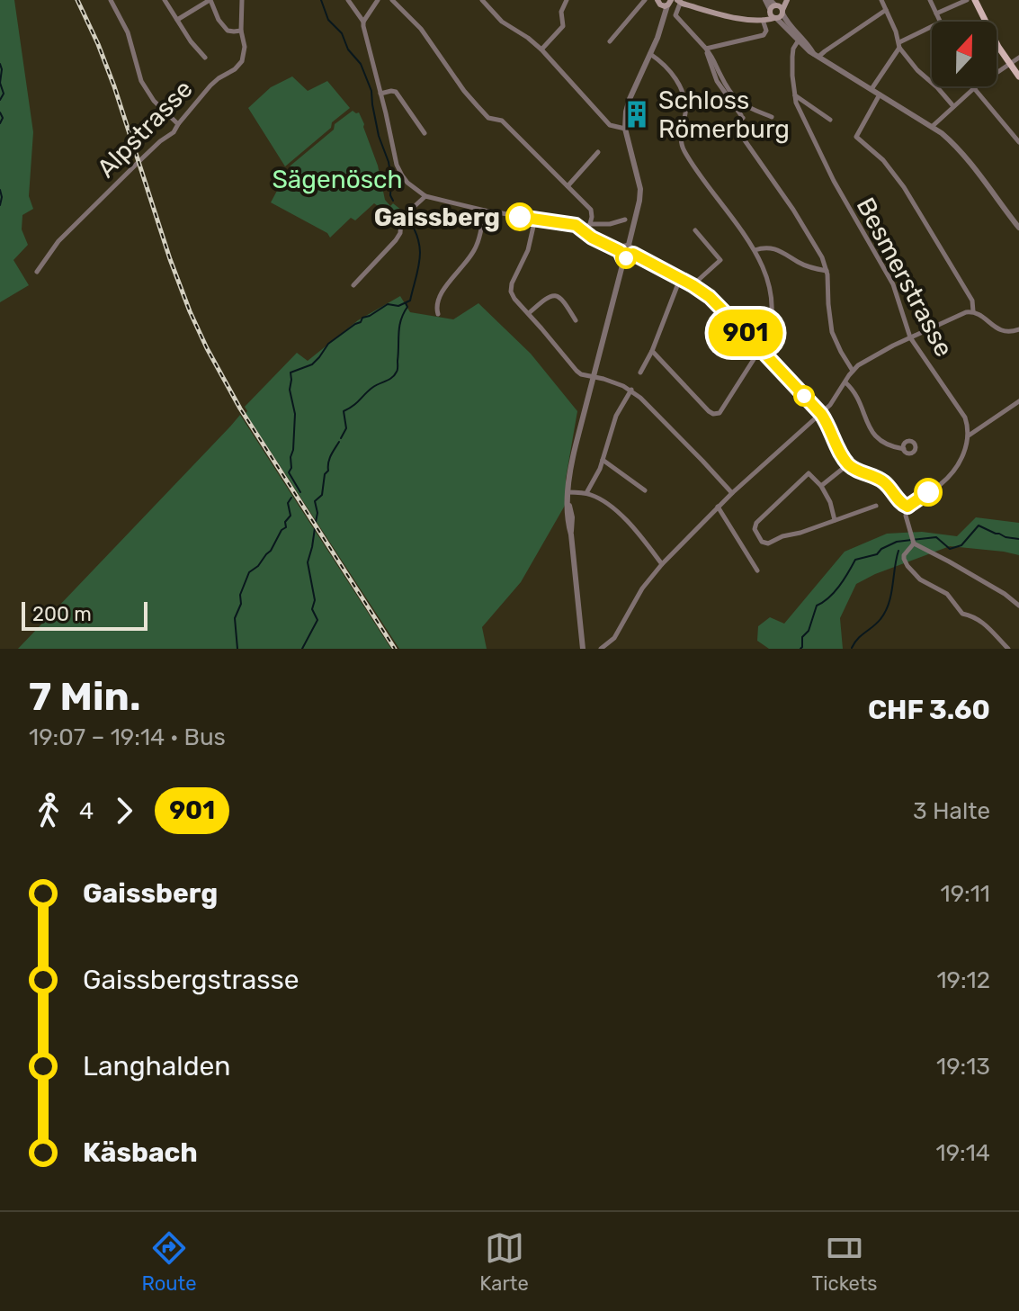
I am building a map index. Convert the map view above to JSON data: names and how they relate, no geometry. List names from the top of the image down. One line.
{"streets":{"street":["Alpstrasse","Besmerstrasse"]},"parks":["Sägenösch"],"places":{"building":["Schloss Römerburg"],"other":["Gaissberg"]},"lines":["bus line 901"],"scale_bar":"200 m","north":"top","page":{"on_map":"901","scale":"200 m","heading":["7 Min.","19:07 – 19:14 · Bus","CHF 3.60"],"legs":["4","901","3 Halte"],"list":[{"name":"Gaissberg","value":"19:11"},{"name":"Gaissbergstrasse","value":"19:12"},{"name":"Langhalden","value":"19:13"},{"name":"Käsbach","value":"19:14"}],"tabs":["Route","Karte","Tickets"]}}
